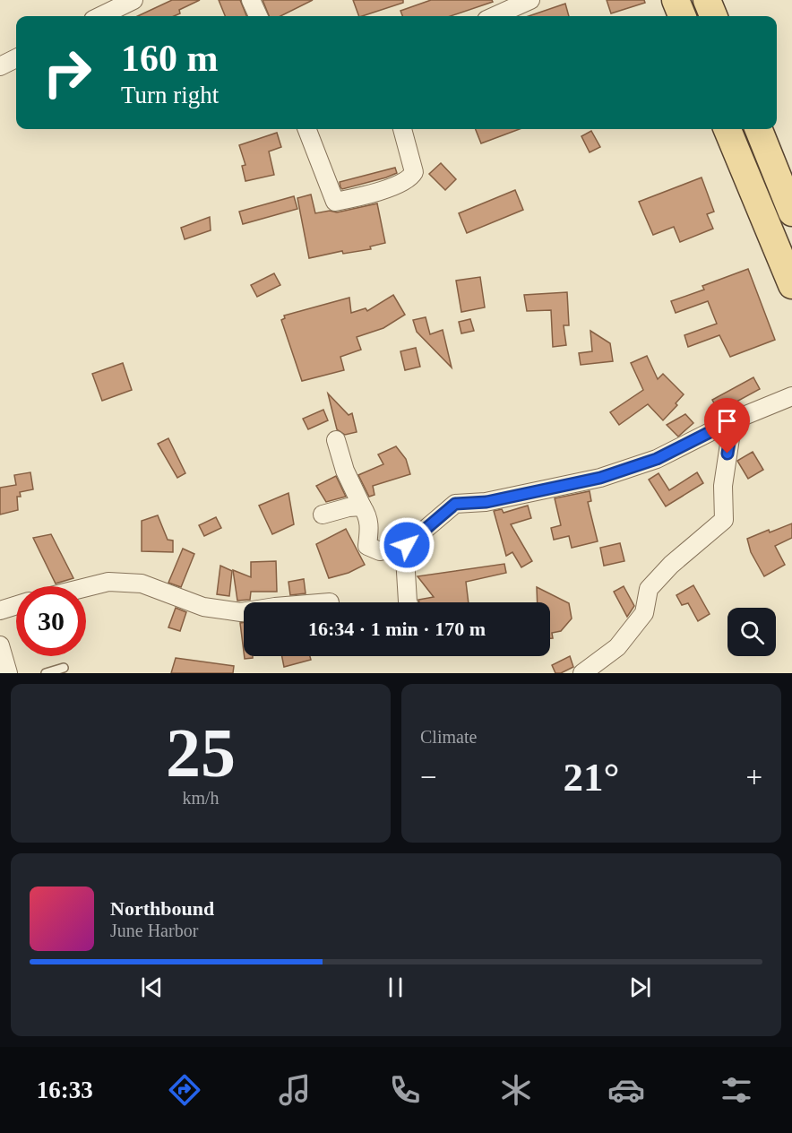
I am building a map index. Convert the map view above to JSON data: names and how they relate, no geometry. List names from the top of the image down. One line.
{"page":{"turn":["160 m","Turn right"],"limit":"30","trip":"16:34 · 1 min · 170 m","tile":[["25","km/h"],"Climate"],"heat":["−","21°","+"],"song":["Northbound","June Harbor"],"tabs":"16:33"}}
